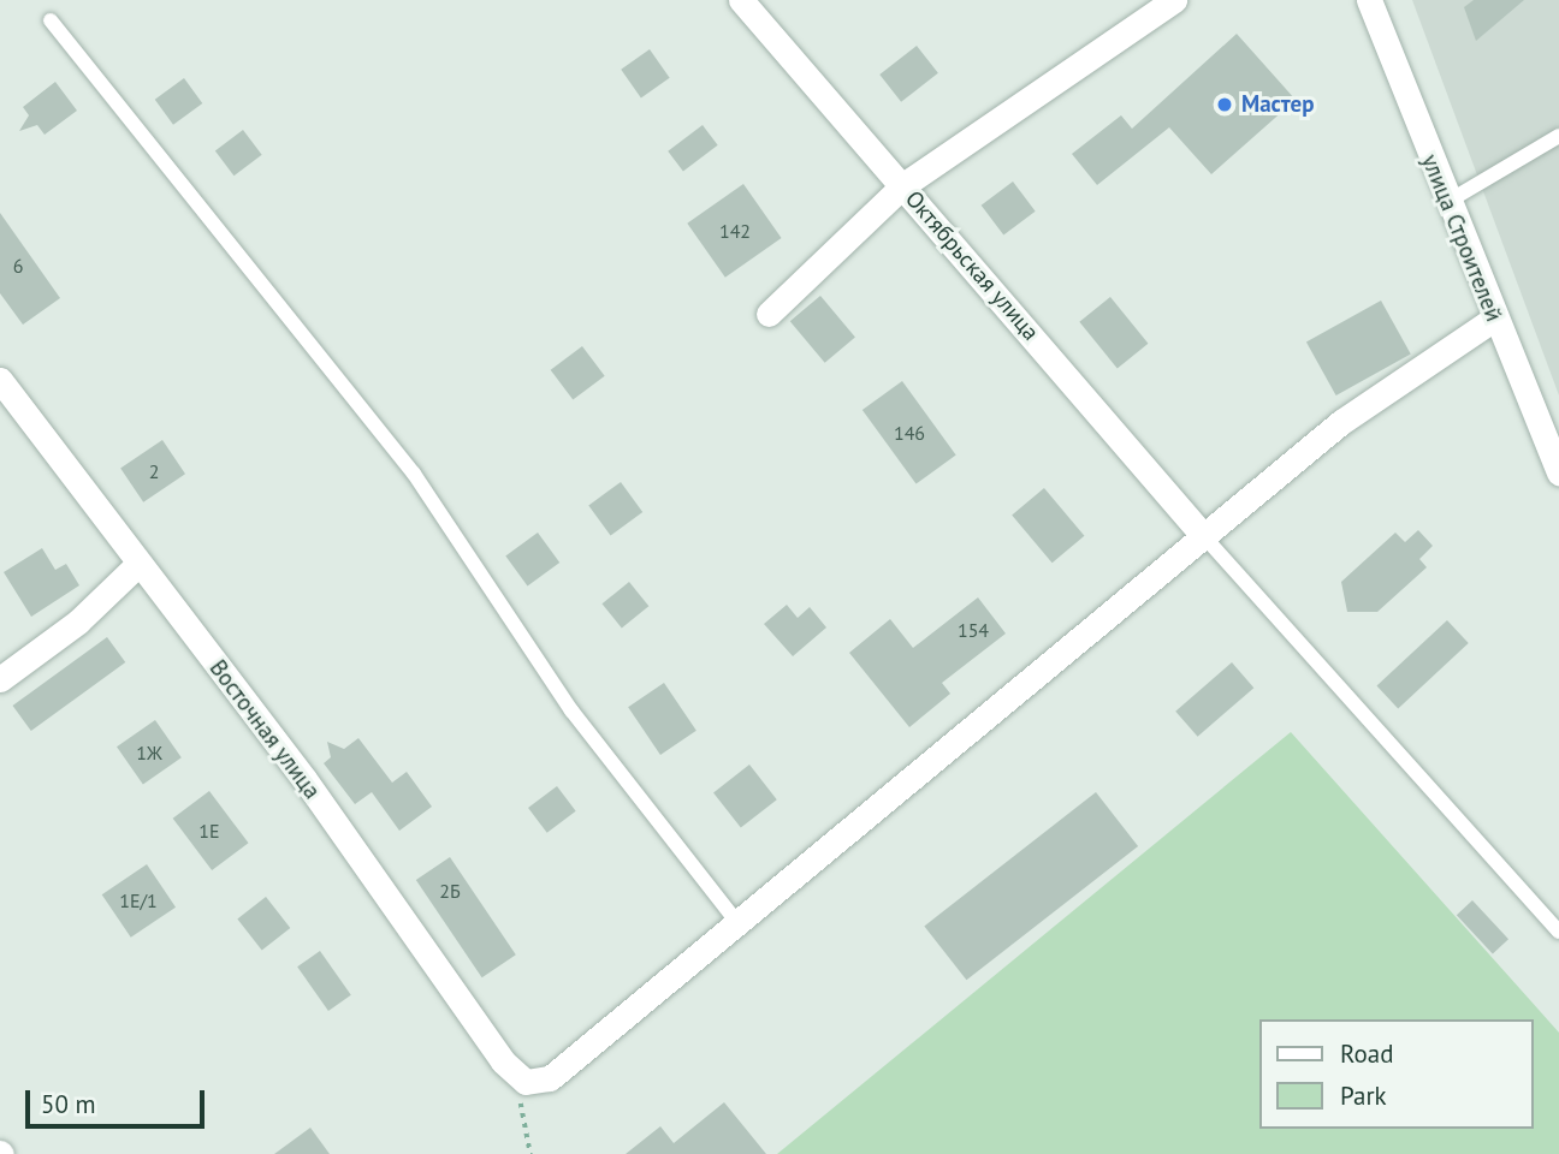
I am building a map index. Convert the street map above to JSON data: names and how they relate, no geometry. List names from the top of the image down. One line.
{"streets":{"street":["улица Строителей","Октябрьская улица","Восточная улица"]},"places":["Мастер"],"house_numbers":["142","6","146","2","154","1Ж","1Е","2Б","1Е/1"],"legend":["Road","Park"],"scale_bar":"50 m"}
